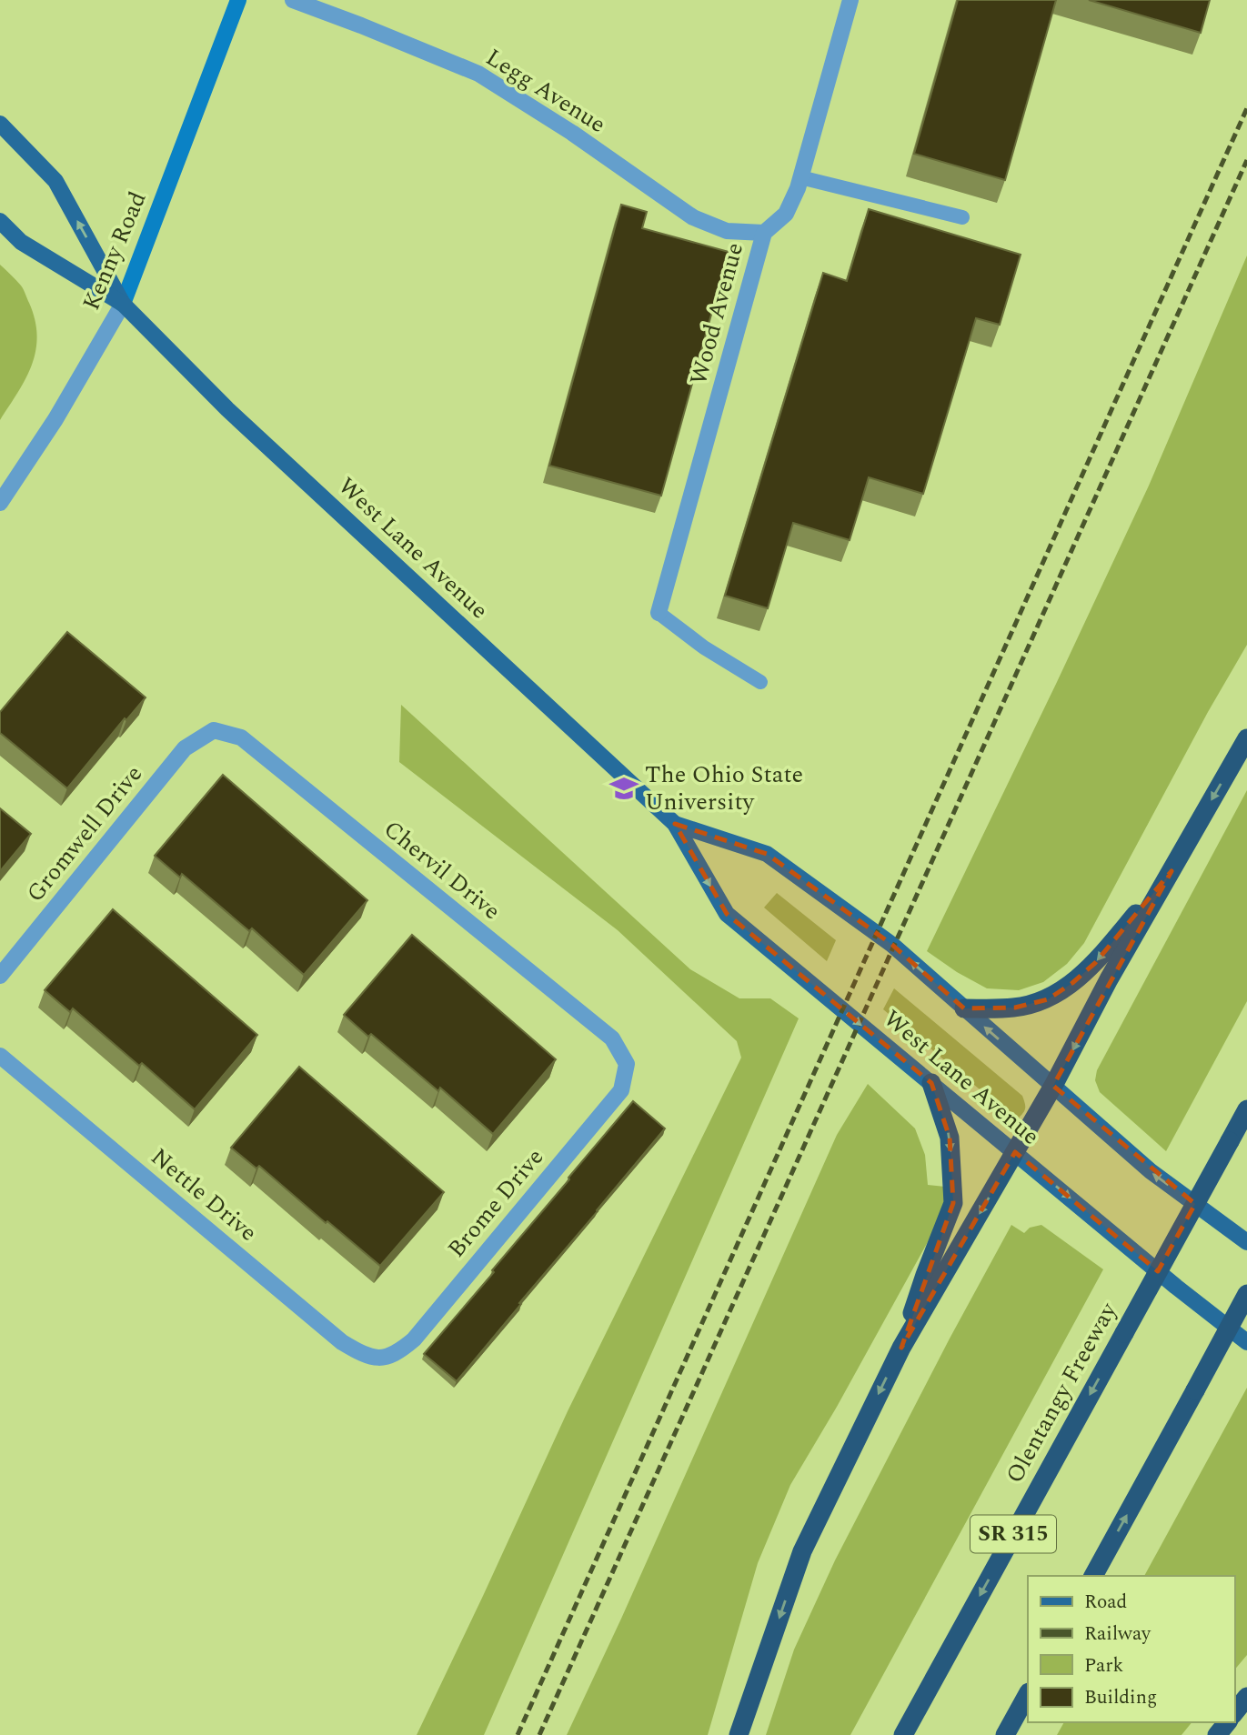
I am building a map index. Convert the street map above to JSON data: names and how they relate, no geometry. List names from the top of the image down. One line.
{"streets":{"highway":["Olentangy Freeway","SR 315"],"main road":["Kenny Road","West Lane Avenue"],"street":["Legg Avenue","Wood Avenue","Gromwell Drive","Chervil Drive","Nettle Drive","Brome Drive"]},"crossings":[["Legg Avenue","Wood Avenue"],["Kenny Road","West Lane Avenue"],["Gromwell Drive","Chervil Drive"],["Chervil Drive","Brome Drive"],["Nettle Drive","Brome Drive"]],"places":{"school or university":["The Ohio State University"]},"legend":["Road","Railway","Park","Building"]}
